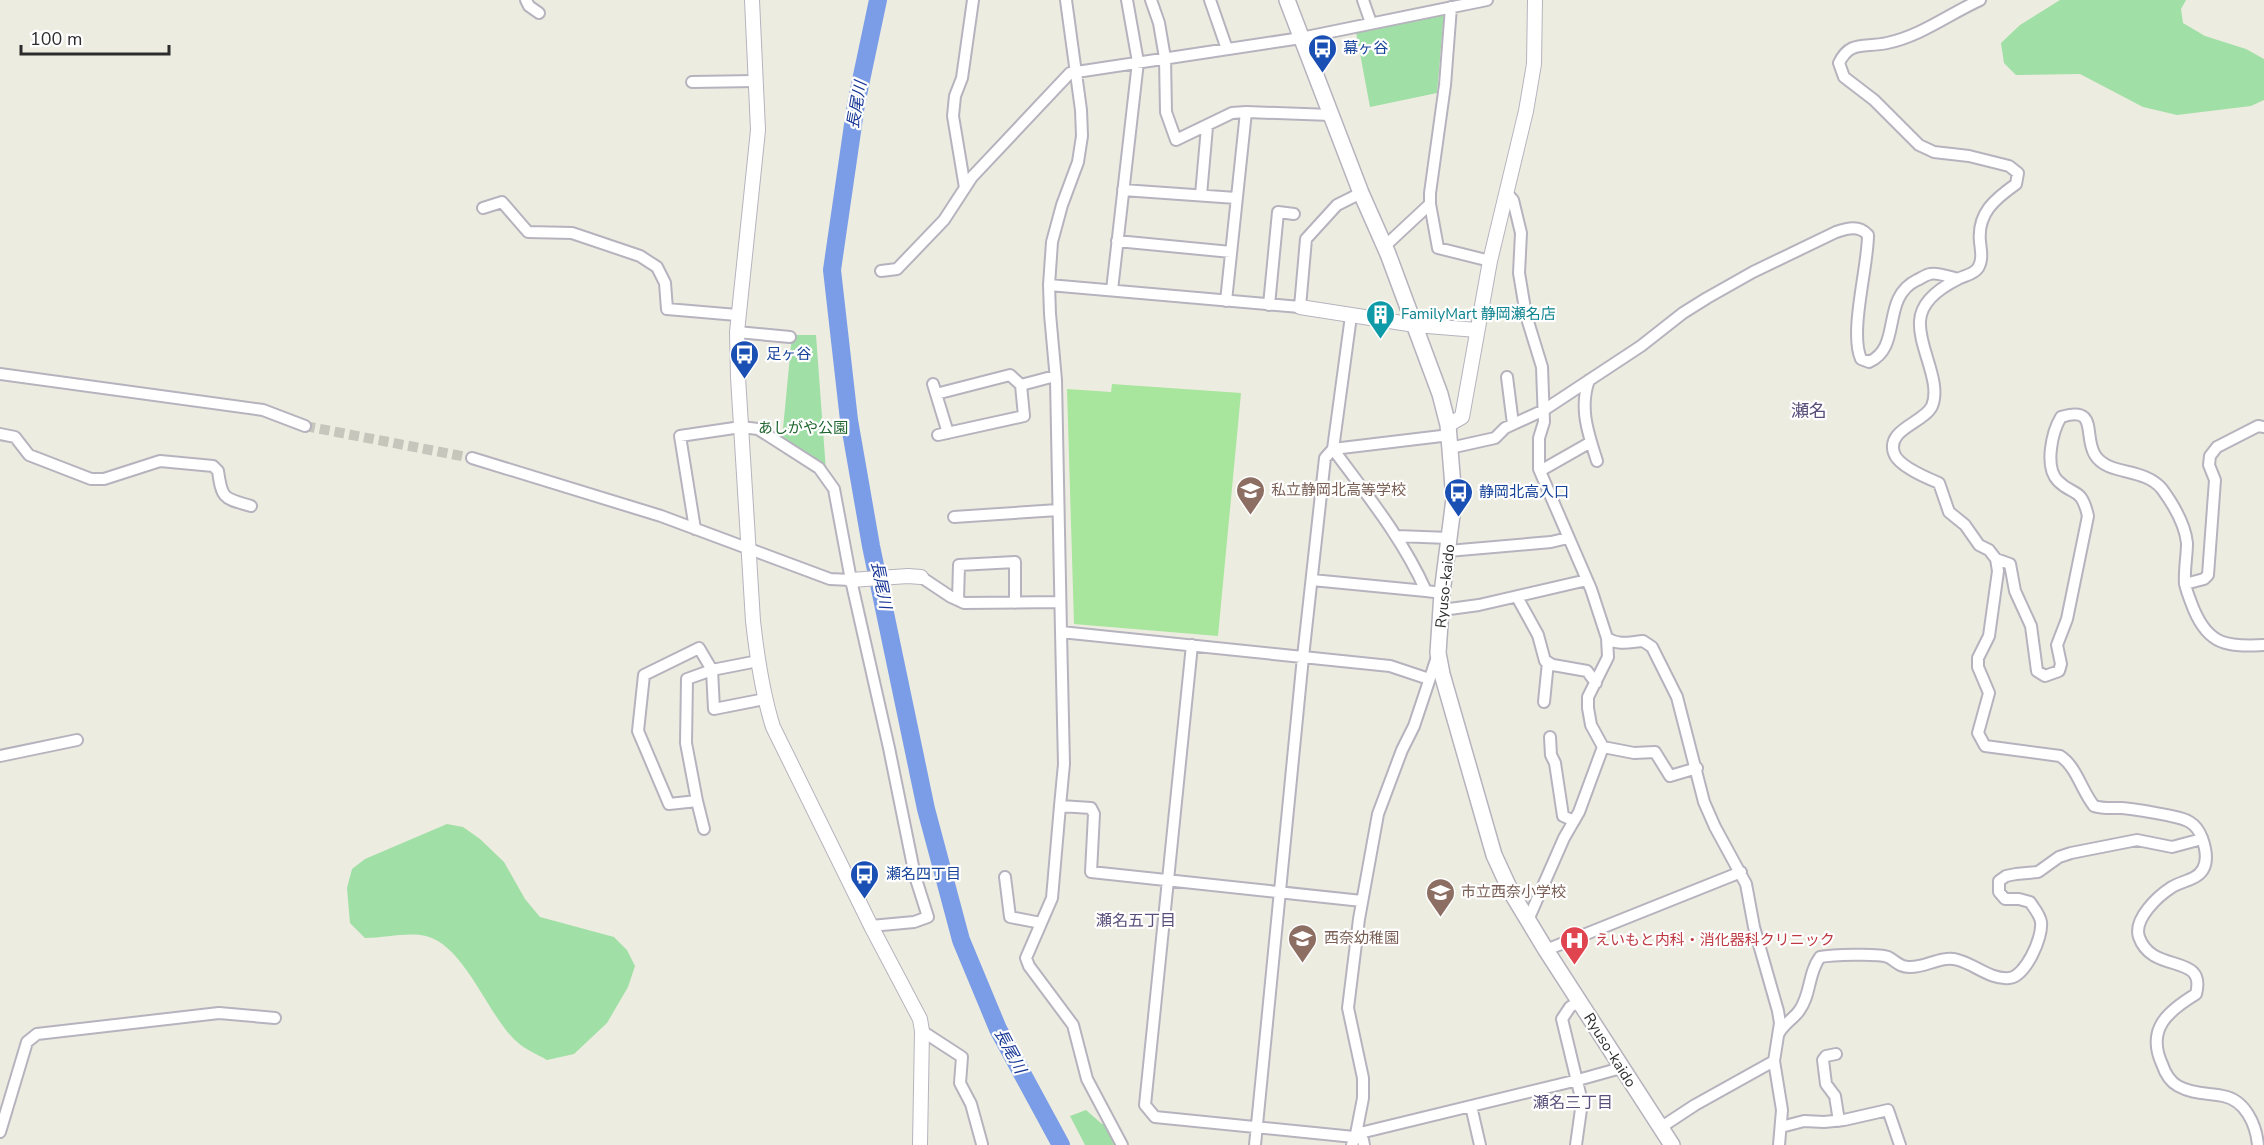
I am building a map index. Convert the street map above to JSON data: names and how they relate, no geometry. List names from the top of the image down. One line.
{"streets":{"main road":["Ryuso-kaido"]},"districts":["瀬名","瀬名五丁目","瀬名三丁目"],"water":["長尾川"],"parks":["あしがや公園"],"places":{"bus stop":["幕ヶ谷","足ヶ谷","静岡北高入口","瀬名四丁目"],"building":["FamilyMart 静岡瀬名店"],"school or university":["私立静岡北高等学校","市立西奈小学校","西奈幼稚園"],"hospital":["えいもと内科・消化器科クリニック"]},"scale_bar":"100 m"}
